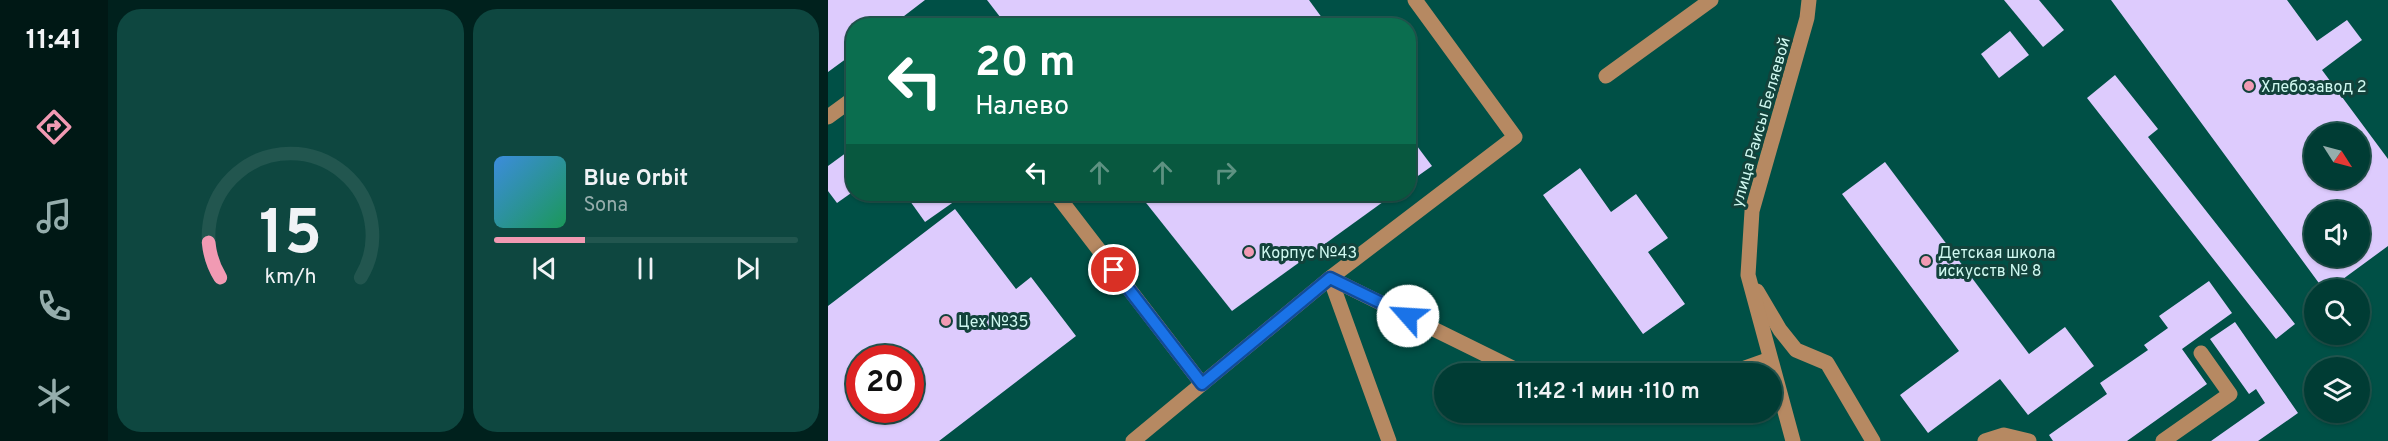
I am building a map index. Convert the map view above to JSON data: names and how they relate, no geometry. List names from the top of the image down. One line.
{"streets":{"street":["улица Раисы Беляевой"]},"places":["Хлебозавод 2","Корпус №43","Детская школа искусств № 8","Цех №35"],"north":"bottom right","page":{"tabs":"11:41","turn":["20 m","Налево"],"song":["Blue Orbit","Sona"],"limit":"20","trip":"11:42 · 1 мин · 110 m","gauge":["15","km/h"]}}
